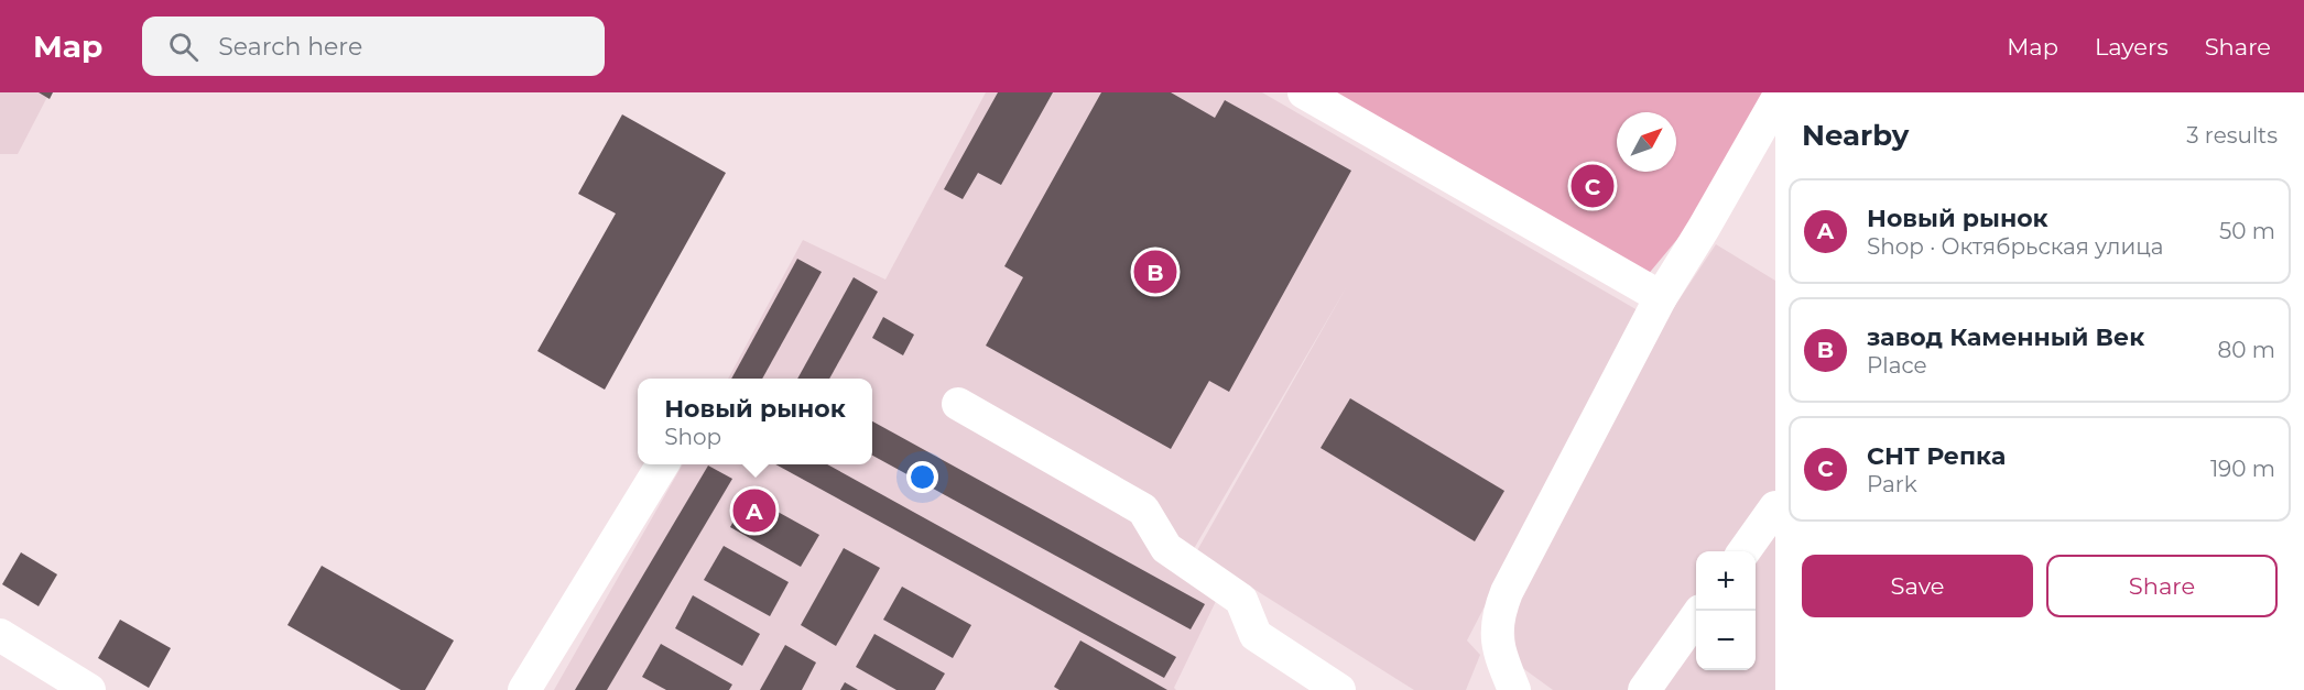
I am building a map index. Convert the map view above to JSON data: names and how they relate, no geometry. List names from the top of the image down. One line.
{"north":"top right","page":{"header":"Map","search":"Search here","nav":["Map","Layers","Share"],"heading":["Nearby","3 results"],"pins":["C","B","A"],"list":[{"mark":"A","name":"Новый рынок","note":"Shop · Октябрьская улица","value":"50 m"},{"mark":"B","name":"завод Каменный Век","note":"Place","value":"80 m"},{"mark":"C","name":"СНТ Репка","note":"Park","value":"190 m"}],"popup":["Новый рынок","Shop"],"buttons":["Save","Share"],"map_buttons":["+","−"]}}
